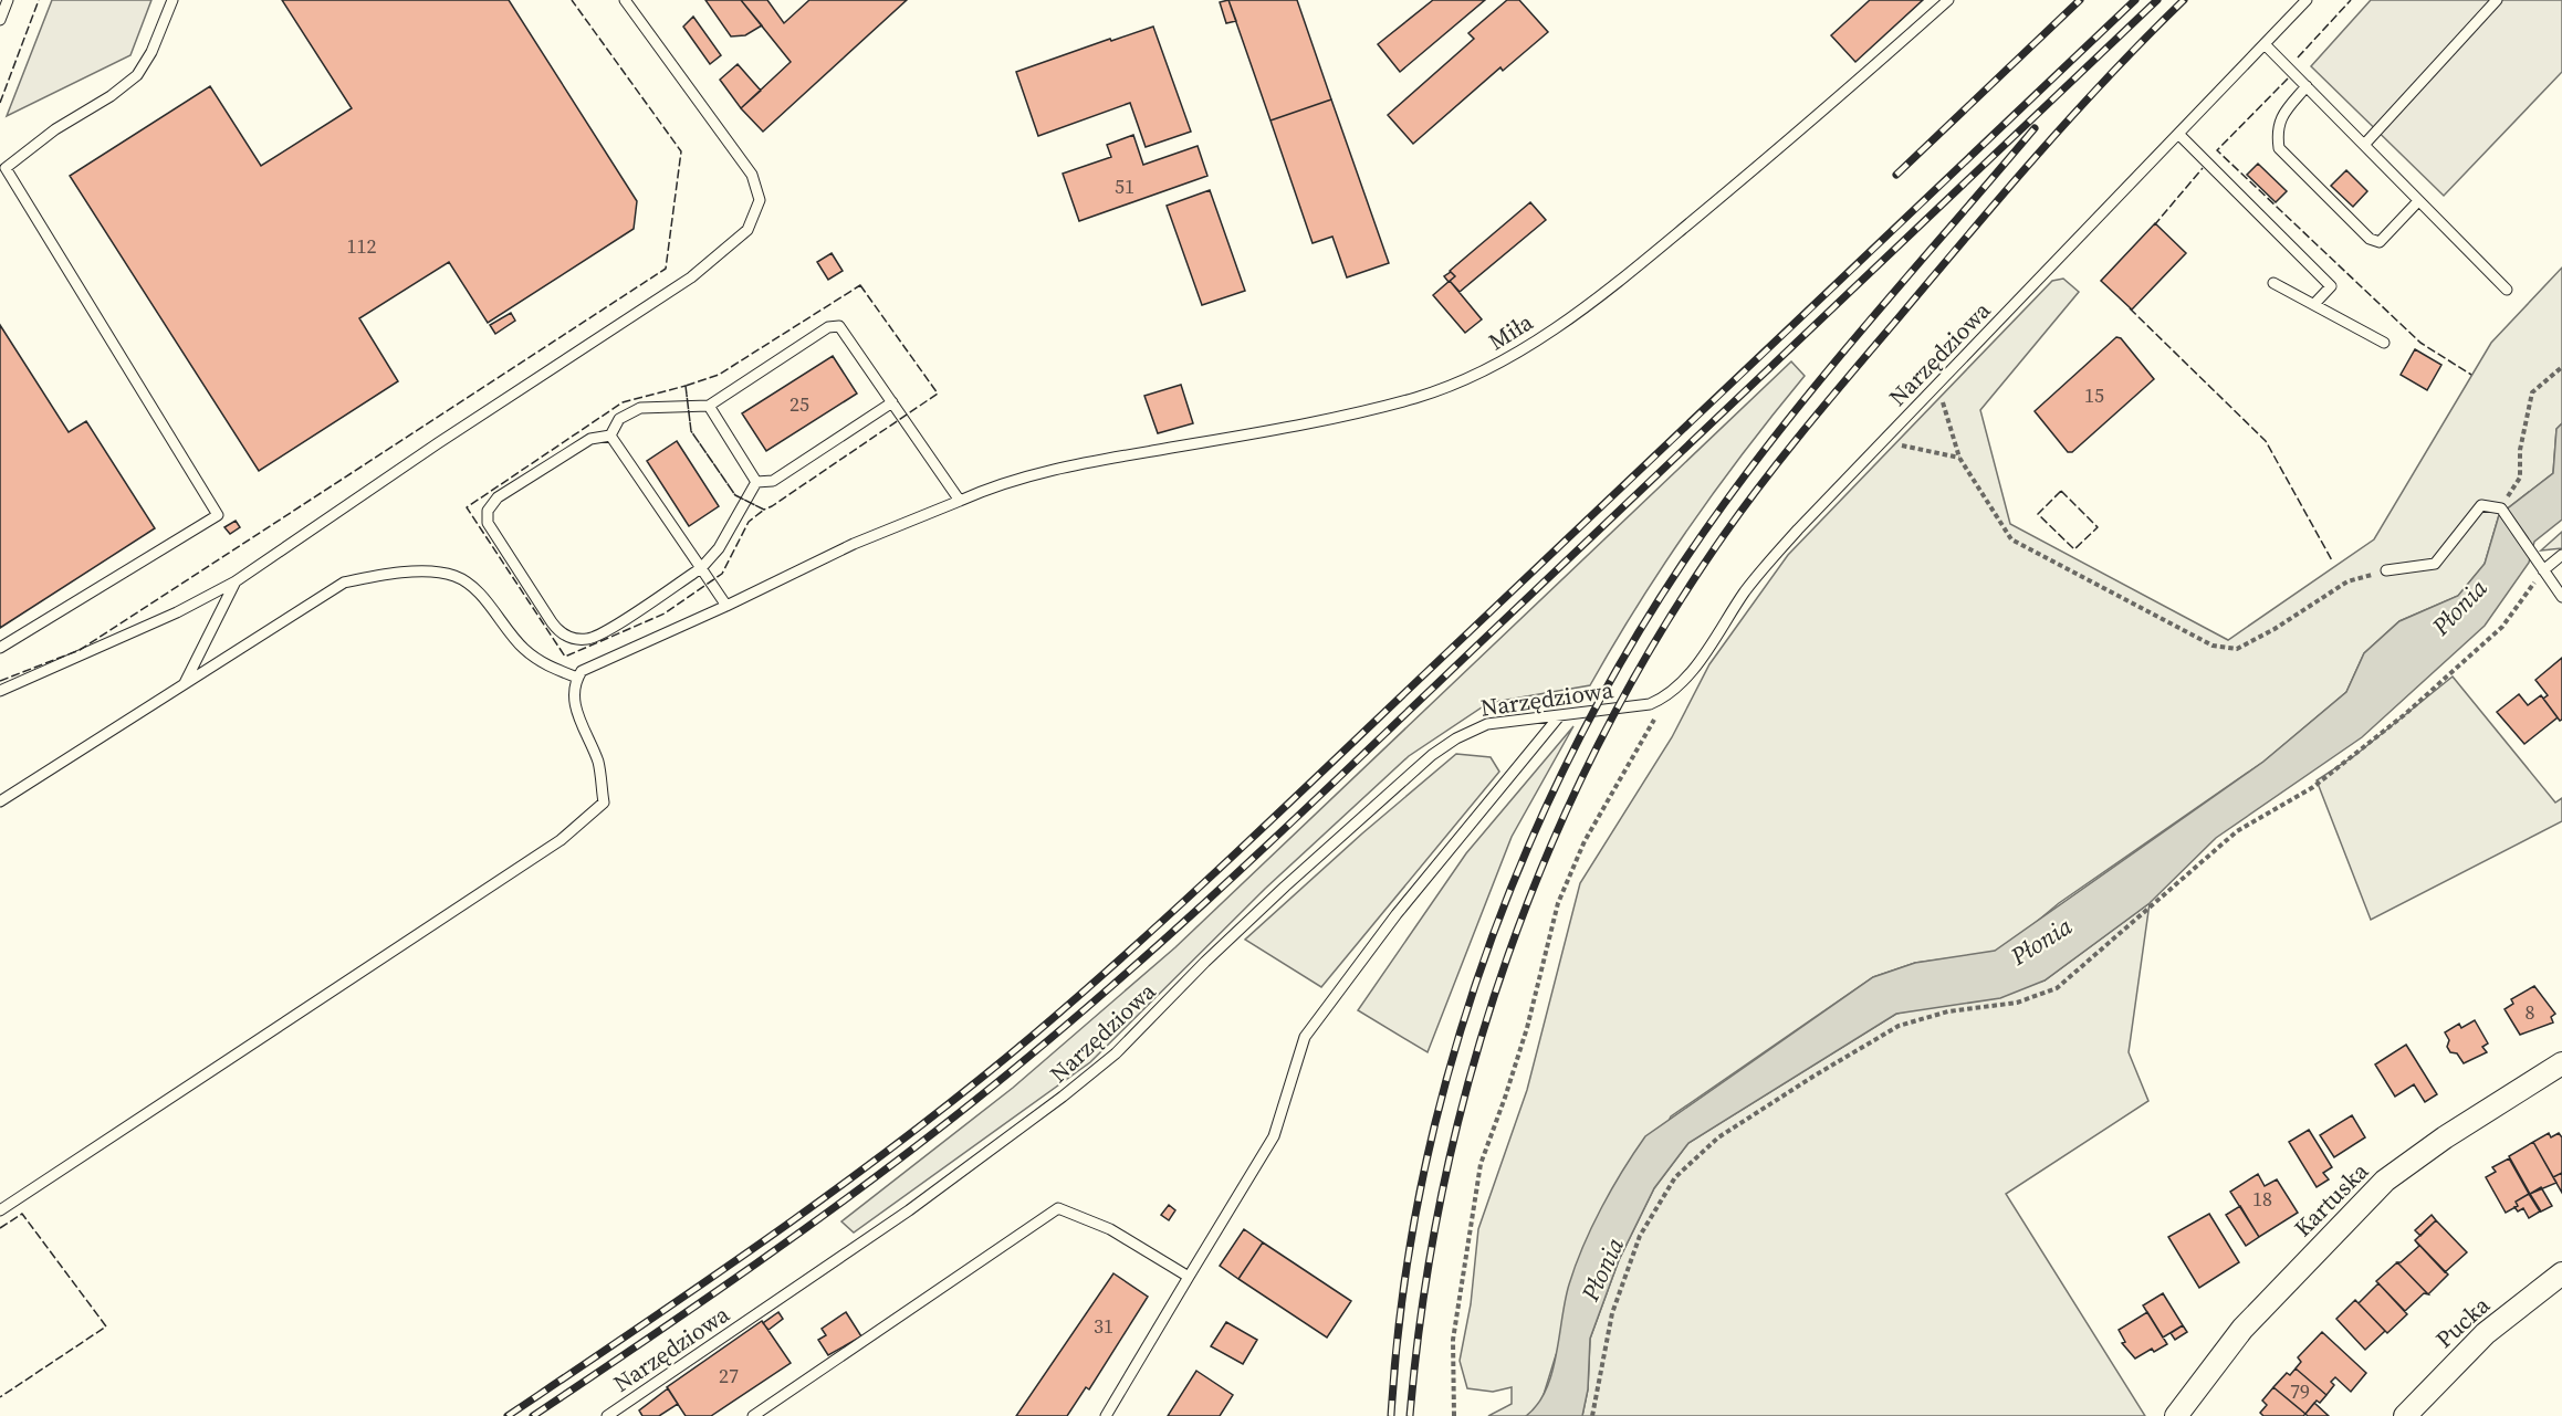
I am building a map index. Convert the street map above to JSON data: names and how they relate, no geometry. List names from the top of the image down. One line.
{"streets":{"street":["Kartuska","Pucka"],"lane":["Miła","Narzędziowa"]},"water":["Płonia"],"house_numbers":["51","112","15","25","8","18","31","27","79"]}
